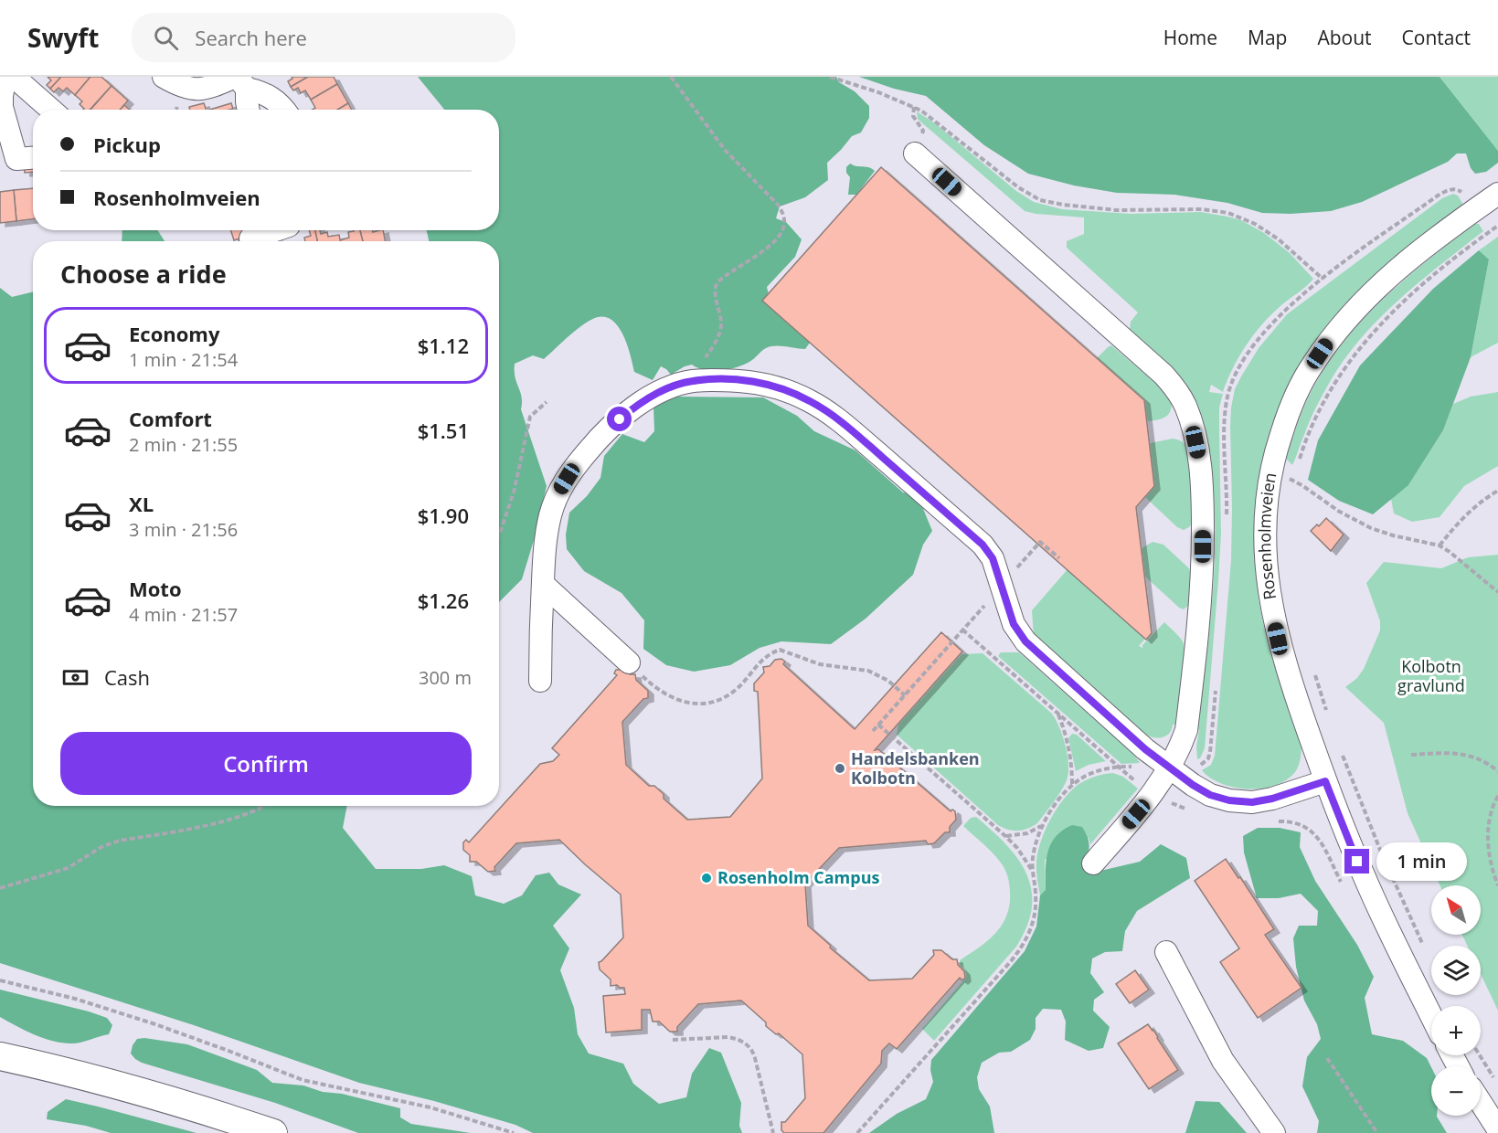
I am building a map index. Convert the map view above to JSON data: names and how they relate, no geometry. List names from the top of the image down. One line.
{"streets":{"street":["Rosenholmveien"]},"parks":["Kolbotn gravlund"],"places":["Handelsbanken Kolbotn","Rosenholm Campus"],"north":"top left","page":{"header":"Swyft","search":"Search here","nav":["Home","Map","About","Contact"],"banner":["Pickup","Rosenholmveien"],"heading":"Choose a ride","list":[{"name":"Economy","note":"1 min · 21:54","value":"$1.12"},{"name":"Comfort","note":"2 min · 21:55","value":"$1.51"},{"name":"XL","note":"3 min · 21:56","value":"$1.90"},{"name":"Moto","note":"4 min · 21:57","value":"$1.26"}],"pay":["Cash","300 m"],"buttons":"Confirm","bubble":"1 min","map_buttons":["+","−"]}}
